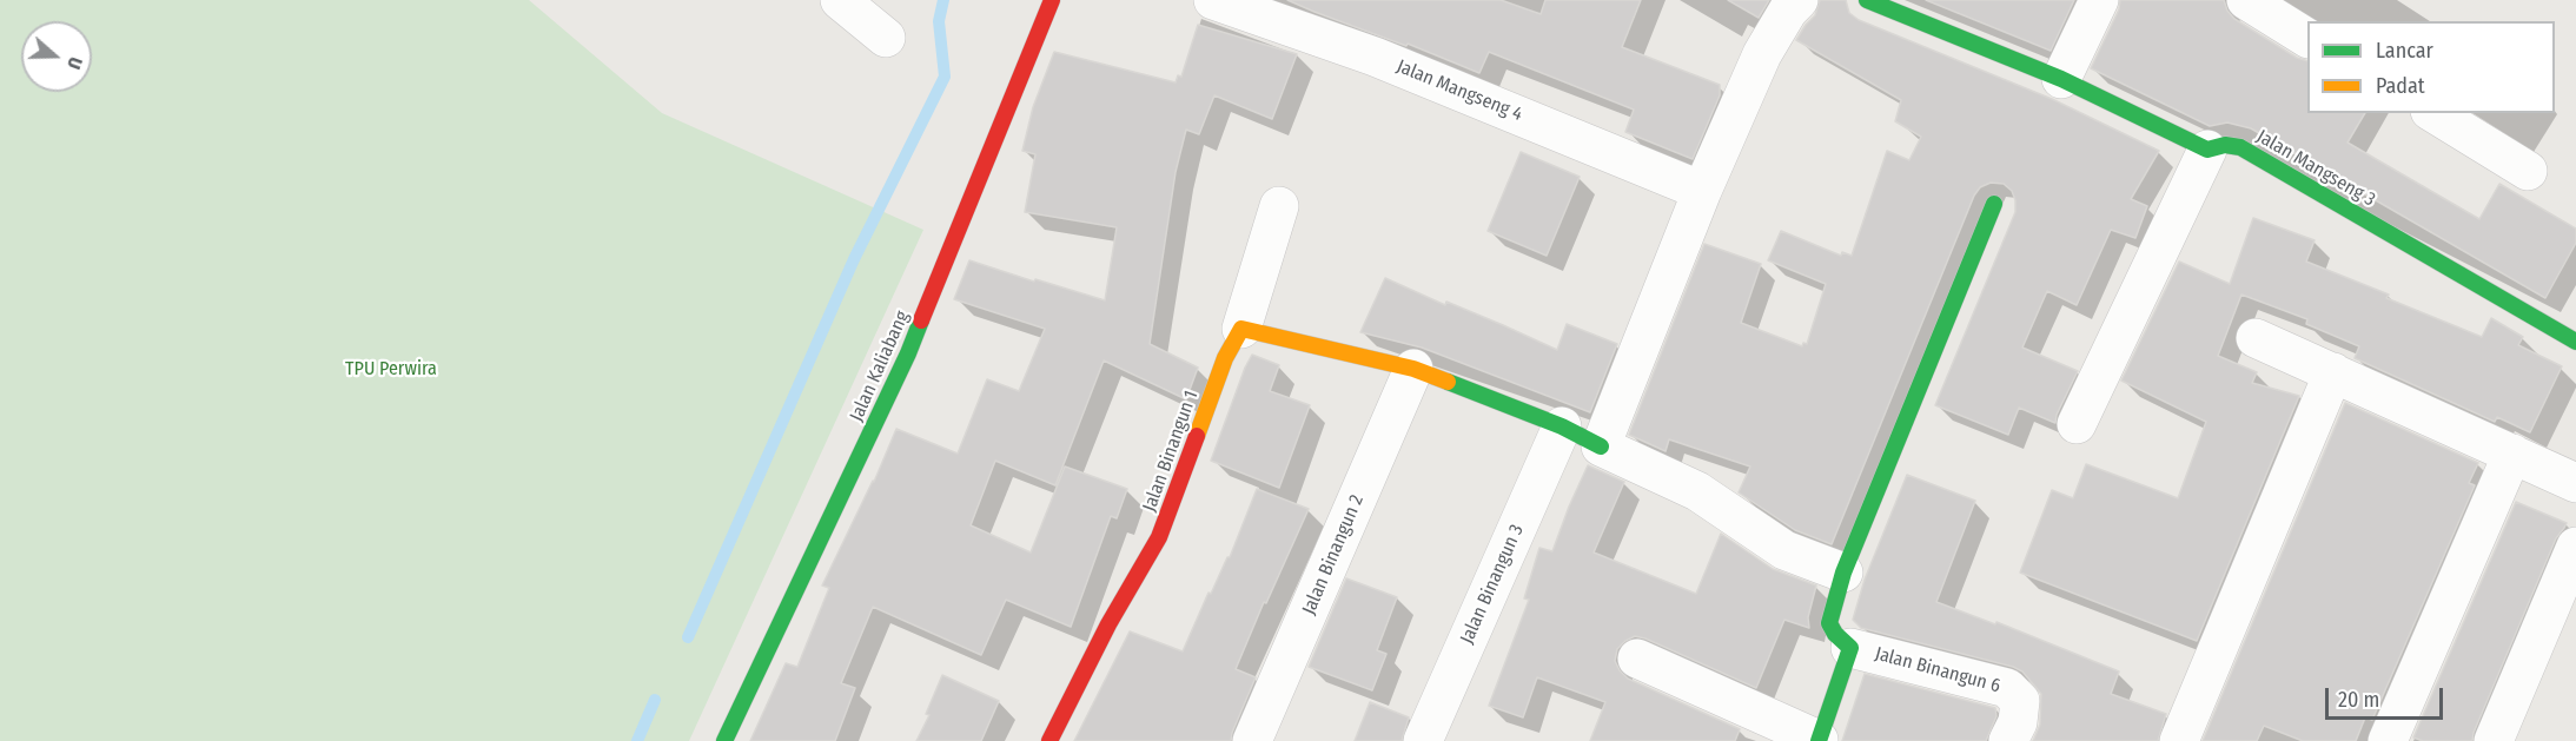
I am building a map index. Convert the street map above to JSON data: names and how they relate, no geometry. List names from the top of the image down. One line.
{"streets":{"street":["Jalan Mangseng 4","Jalan Mangseng 3","Jalan Kaliabang","Jalan Binangun 1","Jalan Binangun 2","Jalan Binangun 3","Jalan Binangun 6"]},"parks":["TPU Perwira"],"legend":["Lancar","Padat"],"scale_bar":"20 m","north":"right"}
